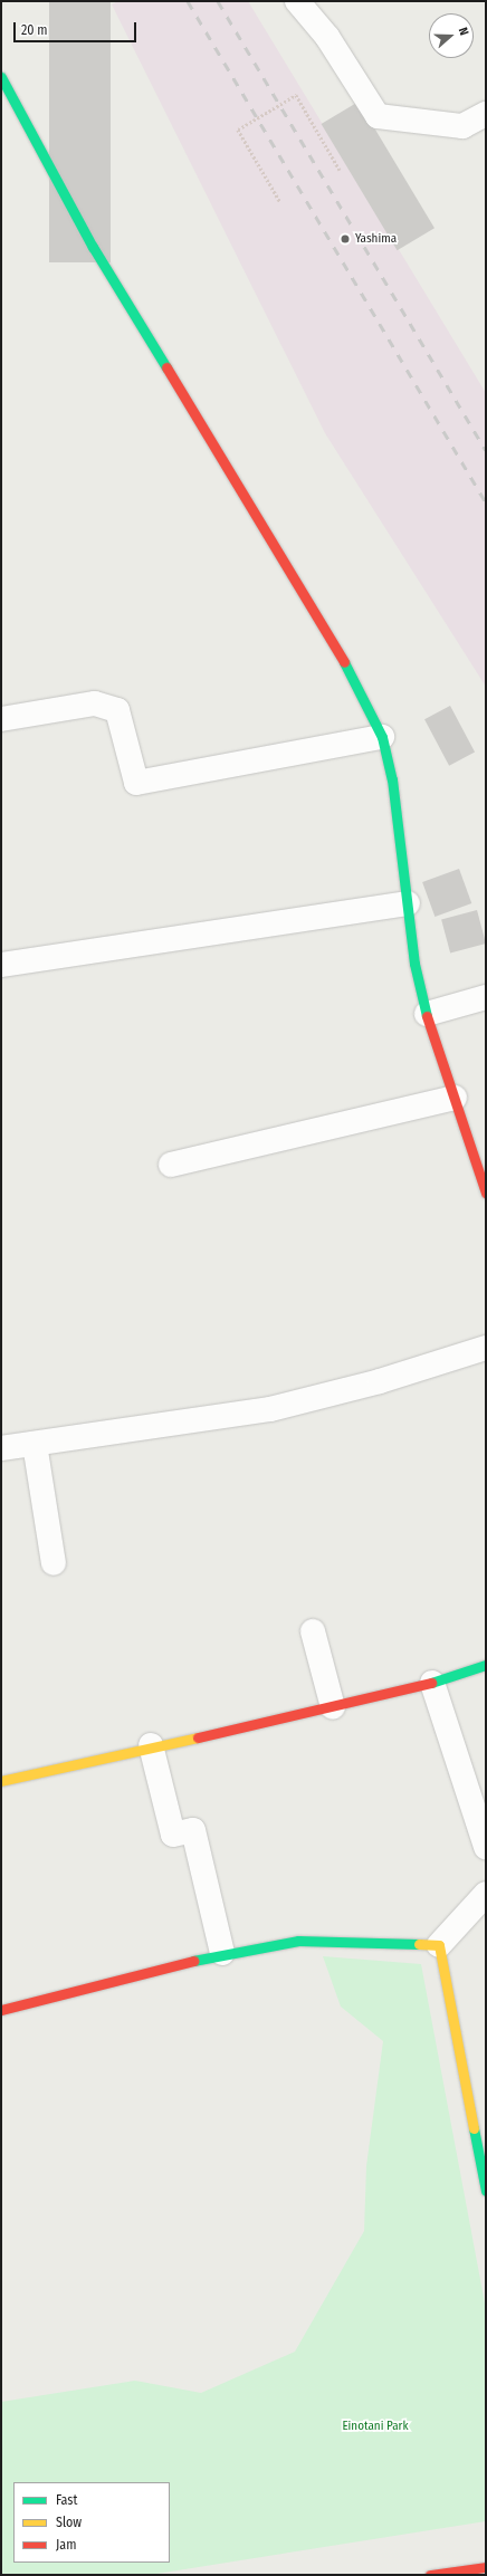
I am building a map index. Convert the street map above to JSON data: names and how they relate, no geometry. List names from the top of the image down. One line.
{"parks":["Einotani Park"],"places":["Yashima"],"legend":["Fast","Slow","Jam"],"scale_bar":"20 m","north":"right"}
